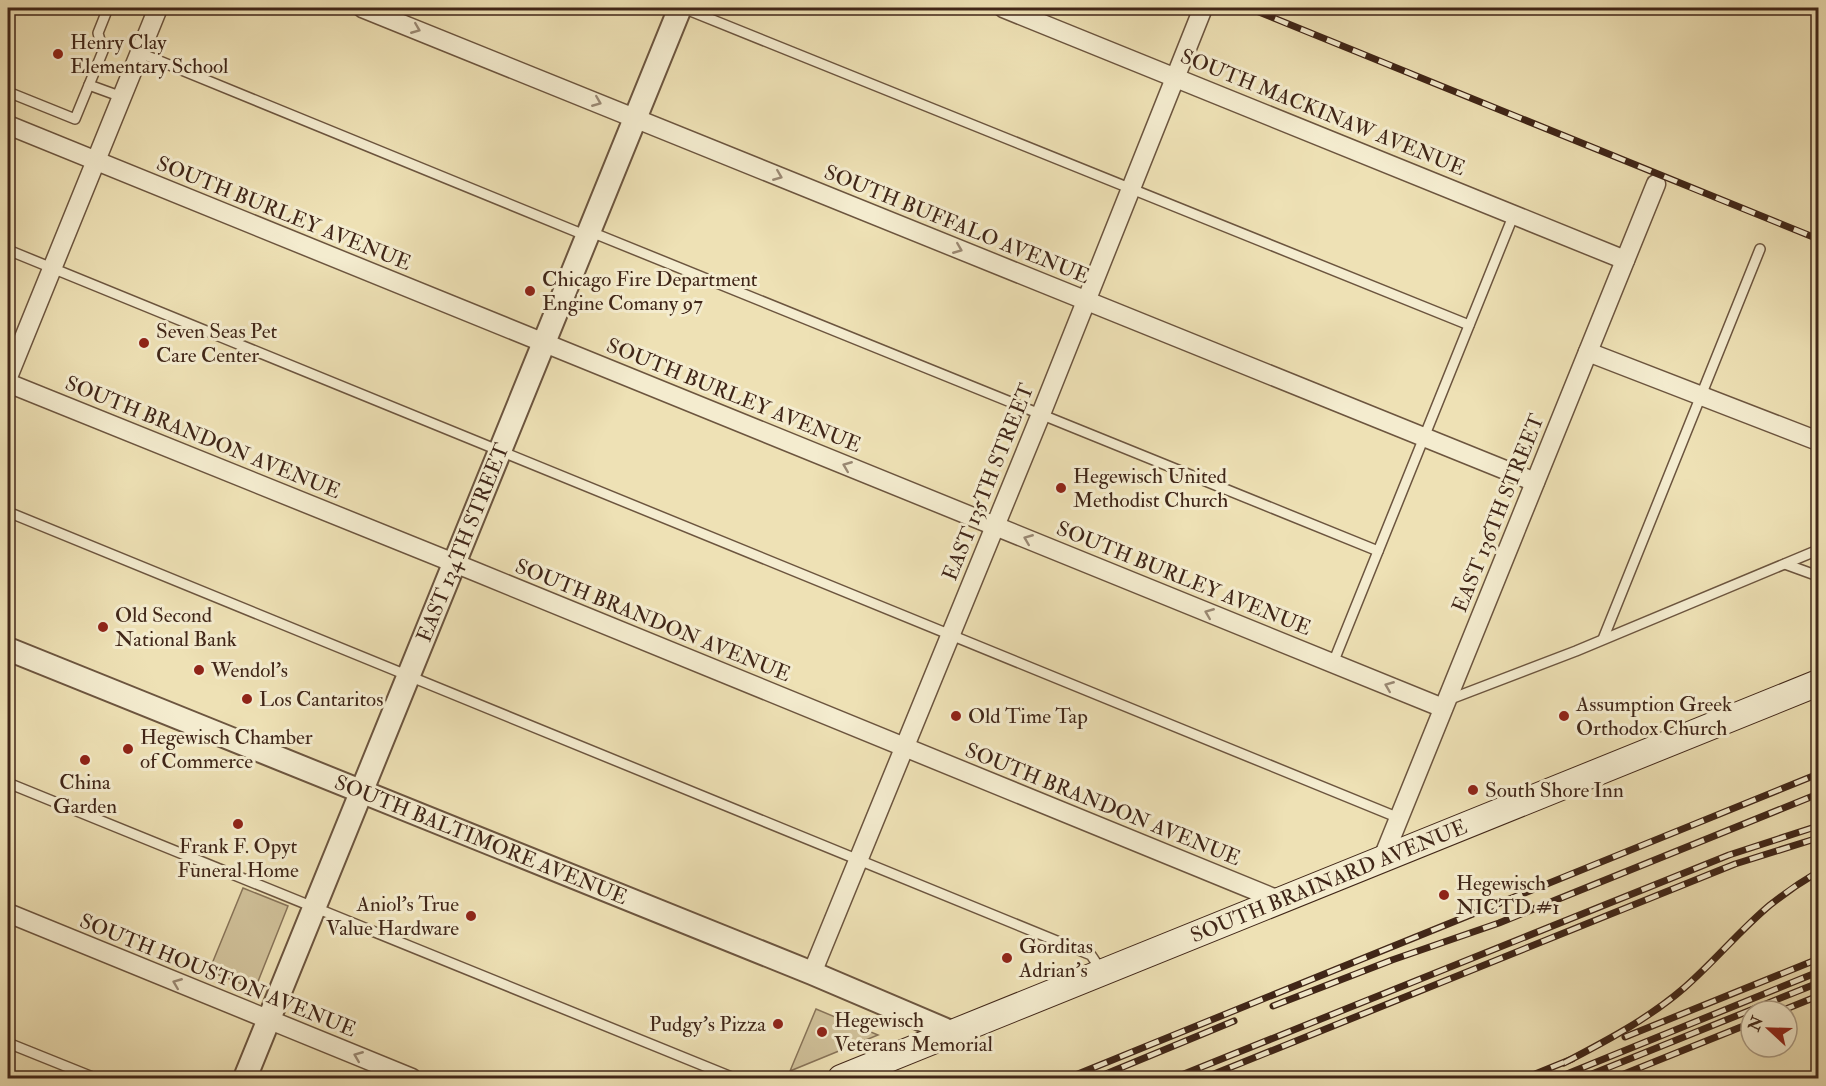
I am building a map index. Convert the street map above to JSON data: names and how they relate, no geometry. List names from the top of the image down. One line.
{"streets":{"main road":["SOUTH BRAINARD AVENUE"],"street":["SOUTH MACKINAW AVENUE","SOUTH BURLEY AVENUE","SOUTH BUFFALO AVENUE","SOUTH BRANDON AVENUE","EAST 135TH STREET","EAST 136TH STREET","EAST 134TH STREET","SOUTH BALTIMORE AVENUE","SOUTH HOUSTON AVENUE"]},"crossings":[["SOUTH MACKINAW AVENUE","EAST 135TH STREET"],["SOUTH MACKINAW AVENUE","EAST 136TH STREET"],["SOUTH BURLEY AVENUE","EAST 135TH STREET"],["SOUTH BURLEY AVENUE","EAST 136TH STREET"],["SOUTH BURLEY AVENUE","EAST 134TH STREET"],["SOUTH BUFFALO AVENUE","EAST 135TH STREET"],["SOUTH BUFFALO AVENUE","EAST 136TH STREET"],["SOUTH BUFFALO AVENUE","EAST 134TH STREET"],["SOUTH BRANDON AVENUE","EAST 135TH STREET"],["SOUTH BRANDON AVENUE","EAST 134TH STREET"],["SOUTH BRANDON AVENUE","SOUTH BRAINARD AVENUE"],["EAST 135TH STREET","SOUTH BALTIMORE AVENUE"],["EAST 136TH STREET","SOUTH BRAINARD AVENUE"],["EAST 134TH STREET","SOUTH BALTIMORE AVENUE"],["EAST 134TH STREET","SOUTH HOUSTON AVENUE"],["SOUTH BALTIMORE AVENUE","SOUTH BRAINARD AVENUE"]],"one_way":["SOUTH BURLEY AVENUE","SOUTH BUFFALO AVENUE","SOUTH HOUSTON AVENUE"],"places":["Henry Clay Elementary School","Chicago Fire Department Engine Comany 97","Seven Seas Pet Care Center","Hegewisch United Methodist Church","Old Second National Bank","Wendol's","Los Cantaritos","Old Time Tap","Assumption Greek Orthodox Church","Hegewisch Chamber of Commerce","China Garden","South Shore Inn","Frank F. Opyt Funeral Home","Hegewisch NICTD #1","Aniol's True Value Hardware","Gorditas Adrian's","Pudgy's Pizza","Hegewisch Veterans Memorial"],"north":"left"}
